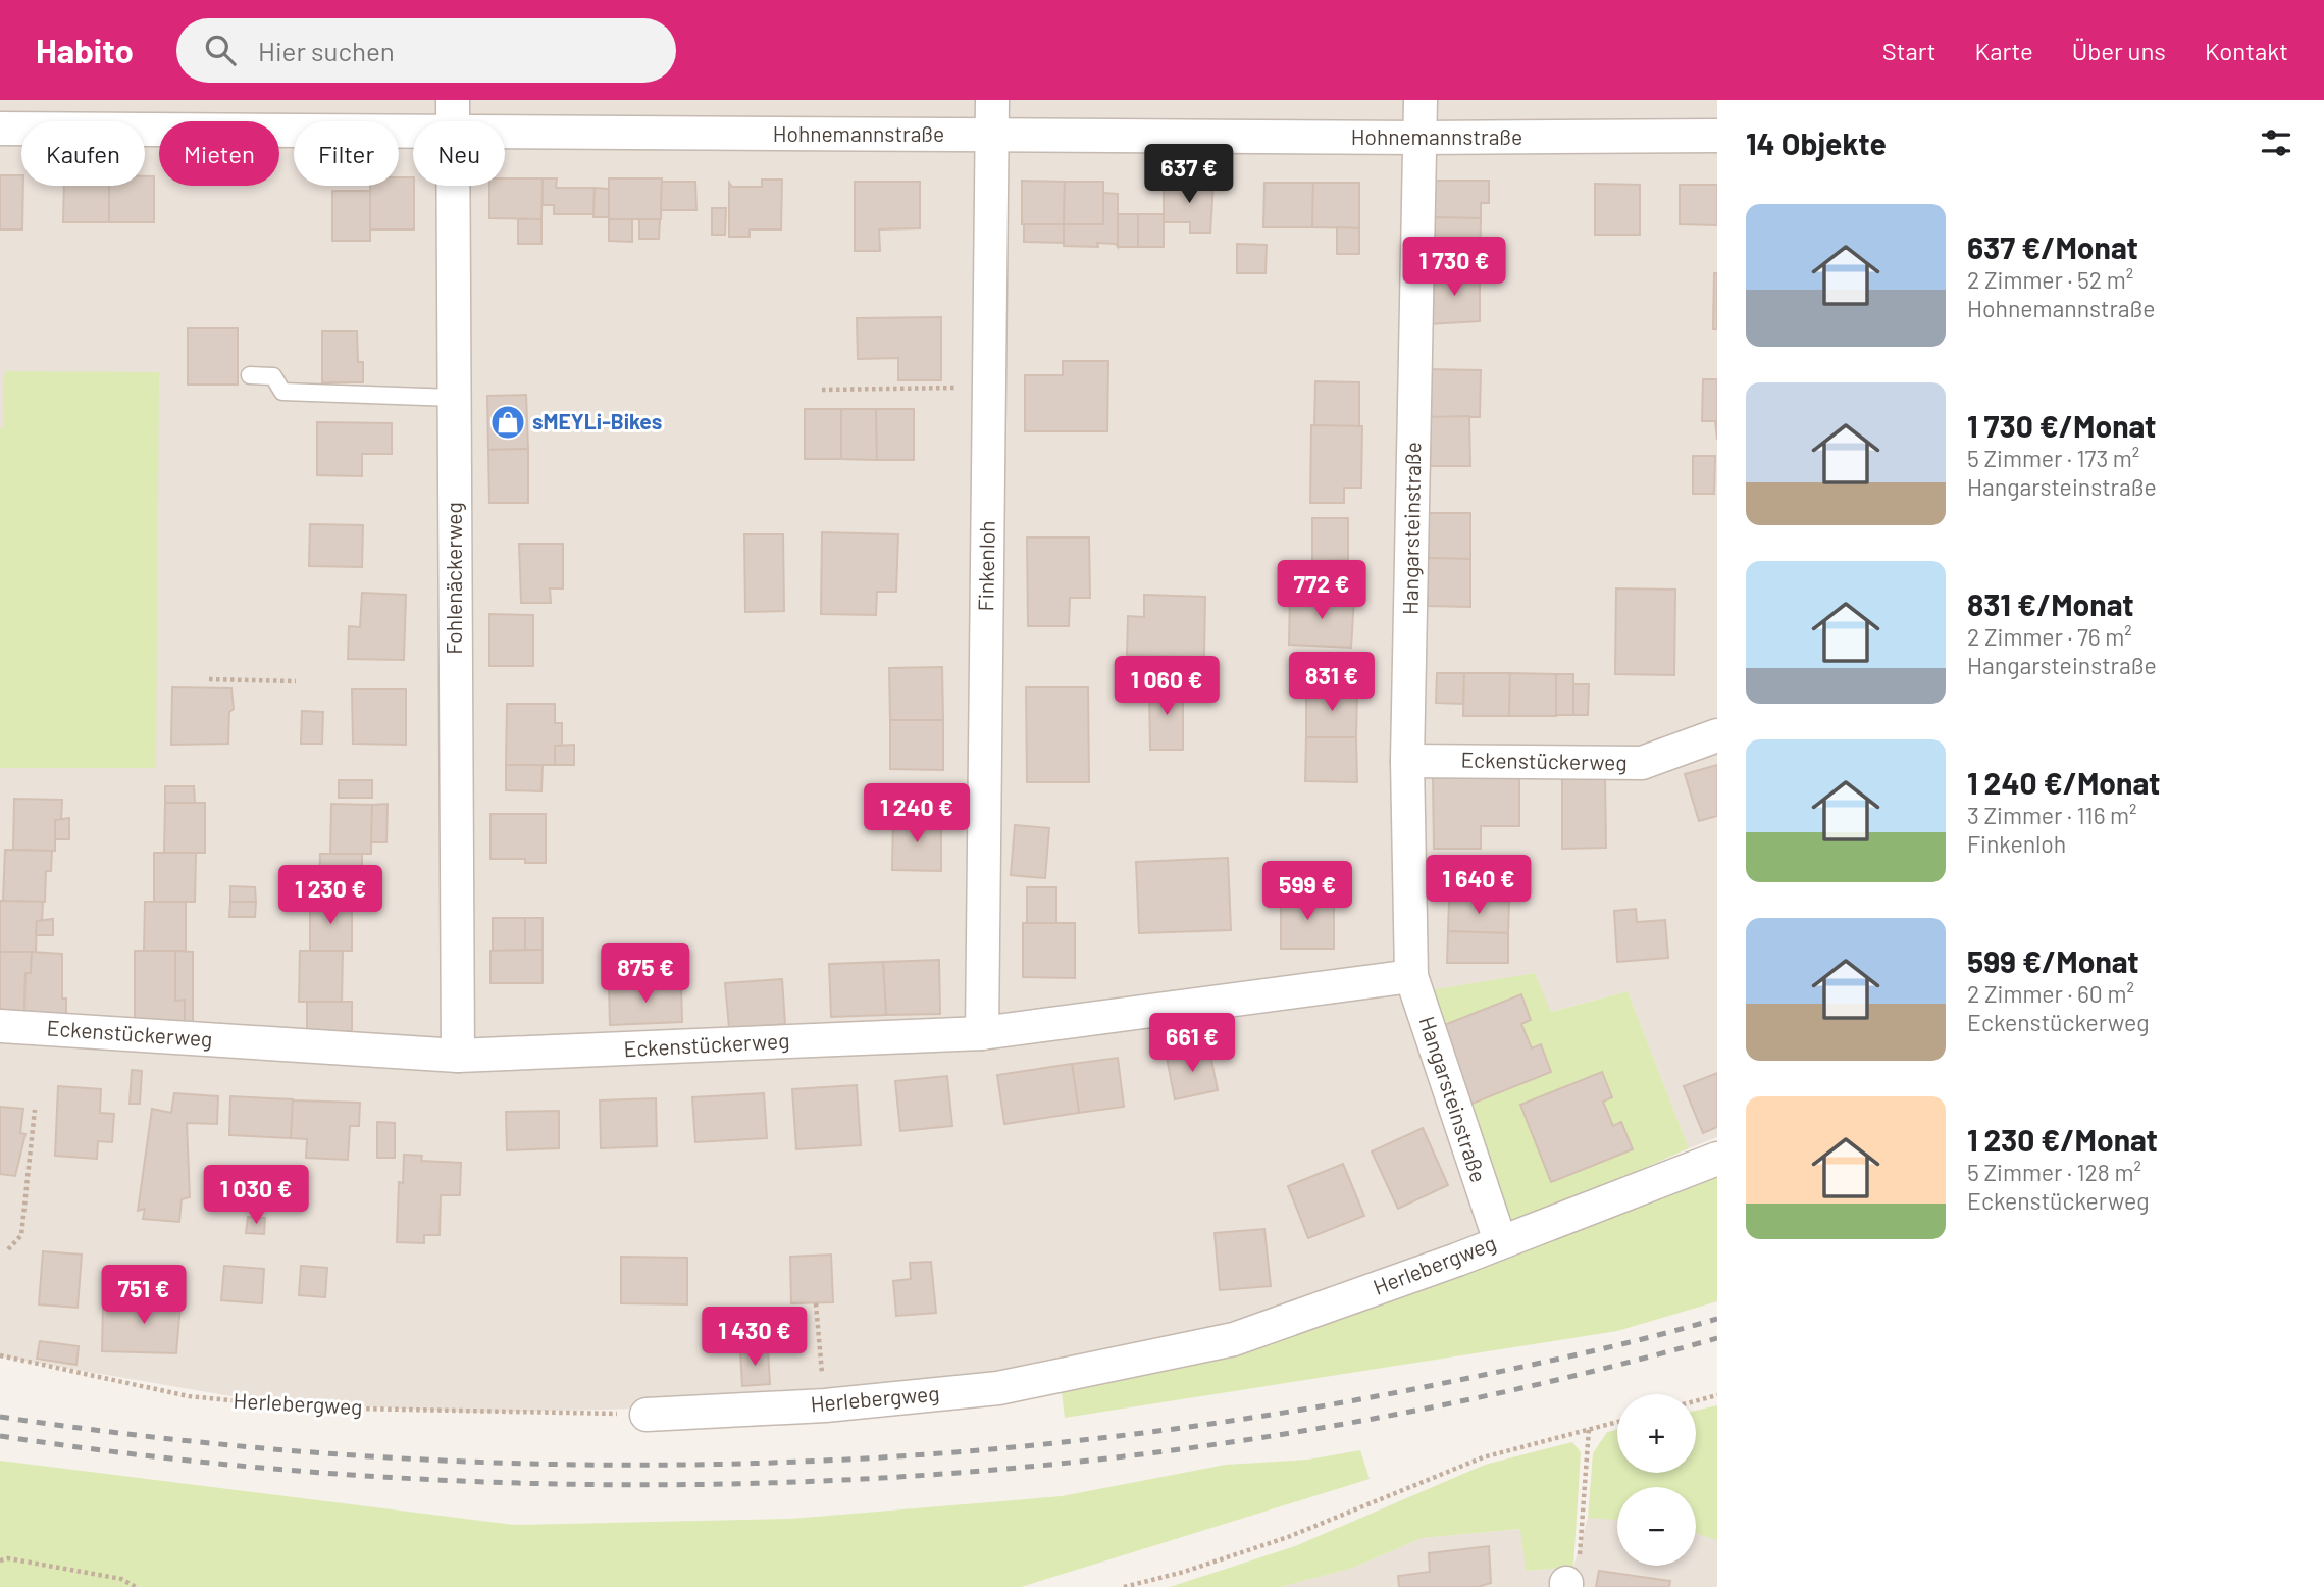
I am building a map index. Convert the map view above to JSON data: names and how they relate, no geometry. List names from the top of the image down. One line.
{"streets":{"street":["Hohnemannstraße","Hangarsteinstraße","Finkenloh","Fohlenäckerweg","Eckenstückerweg","Herlebergweg"]},"crossings":[["Hohnemannstraße","Hangarsteinstraße"],["Hohnemannstraße","Finkenloh"],["Hangarsteinstraße","Eckenstückerweg"],["Hangarsteinstraße","Herlebergweg"],["Finkenloh","Eckenstückerweg"],["Fohlenäckerweg","Eckenstückerweg"]],"places":{"shop":["sMEYLi-Bikes"]},"page":{"header":"Habito","search":"Hier suchen","nav":["Start","Karte","Über uns","Kontakt"],"heading":"14 Objekte","chip":["Kaufen","Mieten","Filter","Neu"],"price":["637 €","1 730 €","772 €","831 €","1 060 €","1 240 €","1 640 €","599 €","1 230 €","875 €","661 €","1 030 €","751 €","1 430 €"],"list":[{"name":"637 €/Monat","note":"2 Zimmer · 52 m² · Hohnemannstraße"},{"name":"1 730 €/Monat","note":"5 Zimmer · 173 m² · Hangarsteinstraße"},{"name":"831 €/Monat","note":"2 Zimmer · 76 m² · Hangarsteinstraße"},{"name":"1 240 €/Monat","note":"3 Zimmer · 116 m² · Finkenloh"},{"name":"599 €/Monat","note":"2 Zimmer · 60 m² · Eckenstückerweg"},{"name":"1 230 €/Monat","note":"5 Zimmer · 128 m² · Eckenstückerweg"}],"map_buttons":["+","−"]}}
